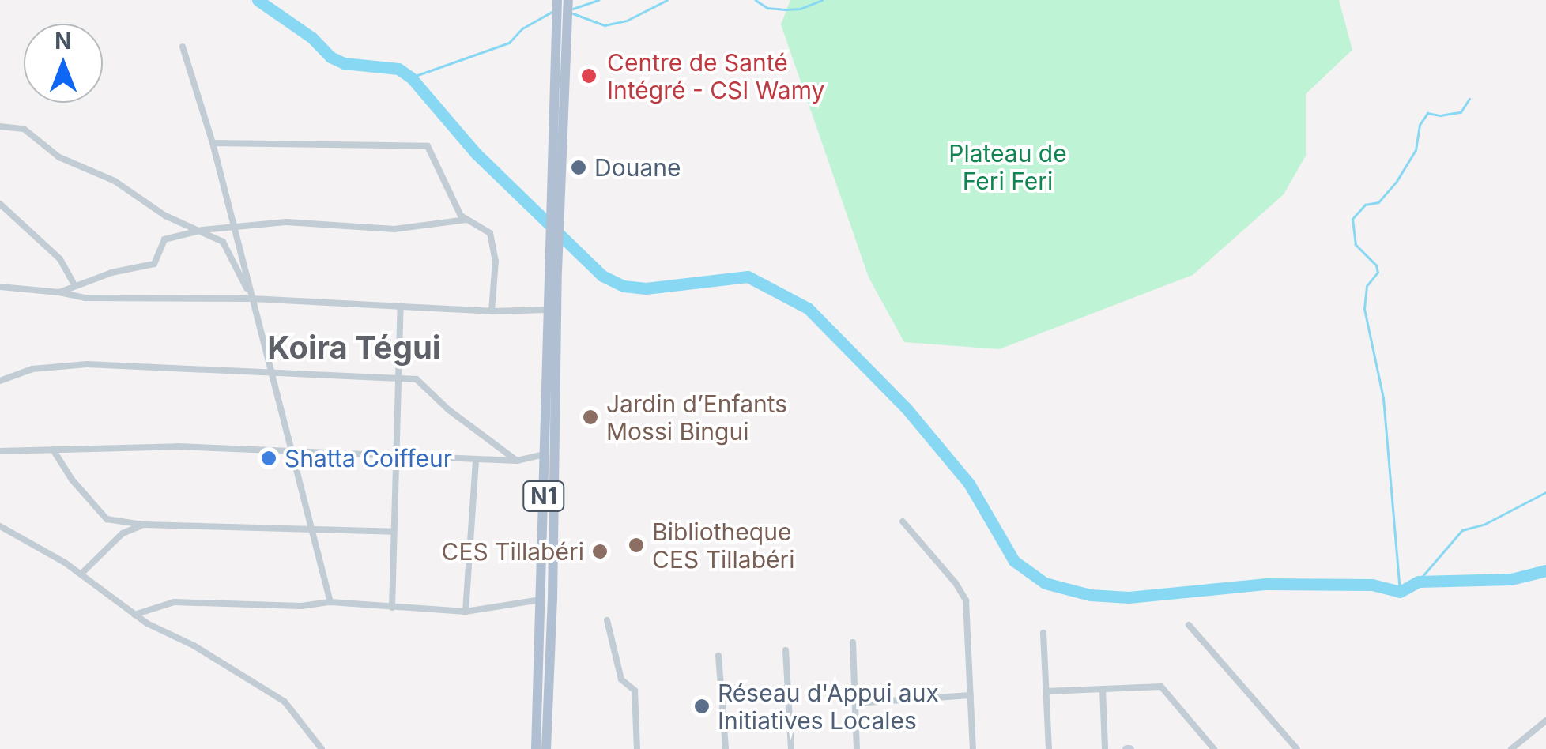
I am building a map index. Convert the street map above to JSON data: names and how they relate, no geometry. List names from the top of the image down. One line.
{"streets":{"main road":["N1"]},"districts":["Koira Tégui"],"parks":["Plateau de Feri Feri"],"places":["Centre de Santé Intégré - CSI Wamy","Douane","Jardin d’Enfants Mossi Bingui","Shatta Coiffeur","Bibliotheque CES Tillabéri","CES Tillabéri","Réseau d'Appui aux Initiatives Locales"],"north":"top"}
